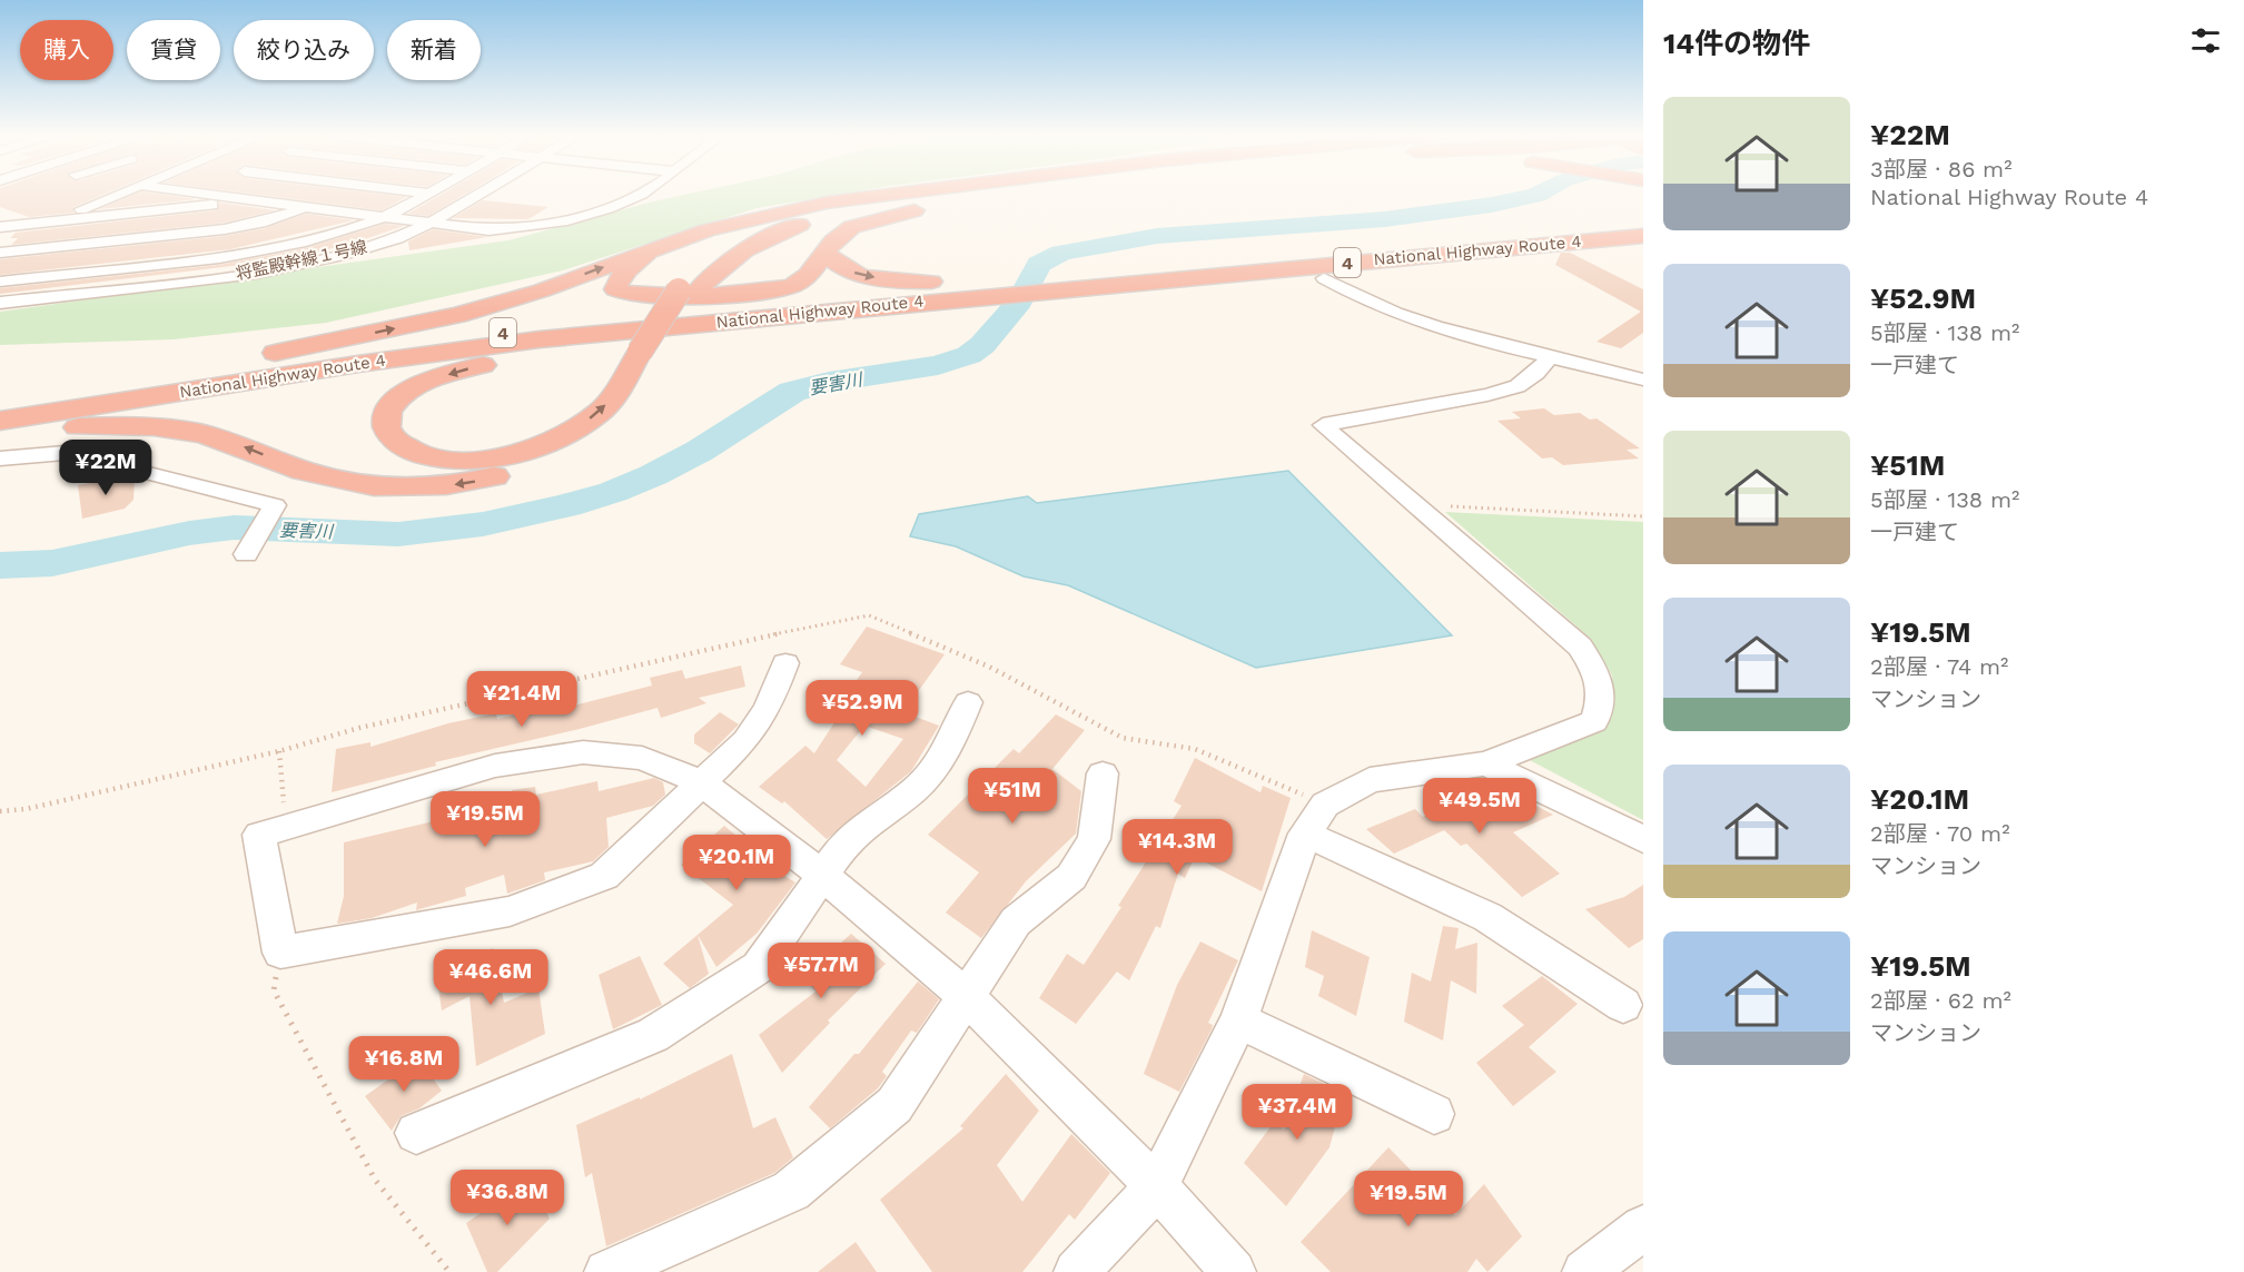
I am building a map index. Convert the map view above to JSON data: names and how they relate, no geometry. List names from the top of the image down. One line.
{"streets":{"highway":["National Highway Route 4","4"],"street":["将監殿幹線１号線"]},"water":["要害川"],"page":{"heading":"14件の物件","chip":["購入","賃貸","絞り込み","新着"],"list":[{"name":"¥22M","note":"3部屋 · 86 m² · National Highway Route 4"},{"name":"¥52.9M","note":"5部屋 · 138 m² · 一戸建て"},{"name":"¥51M","note":"5部屋 · 138 m² · 一戸建て"},{"name":"¥19.5M","note":"2部屋 · 74 m² · マンション"},{"name":"¥20.1M","note":"2部屋 · 70 m² · マンション"},{"name":"¥19.5M","note":"2部屋 · 62 m² · マンション"}],"price":["¥22M","¥21.4M","¥52.9M","¥51M","¥49.5M","¥19.5M","¥14.3M","¥20.1M","¥57.7M","¥46.6M","¥16.8M","¥37.4M","¥36.8M","¥19.5M"]}}
